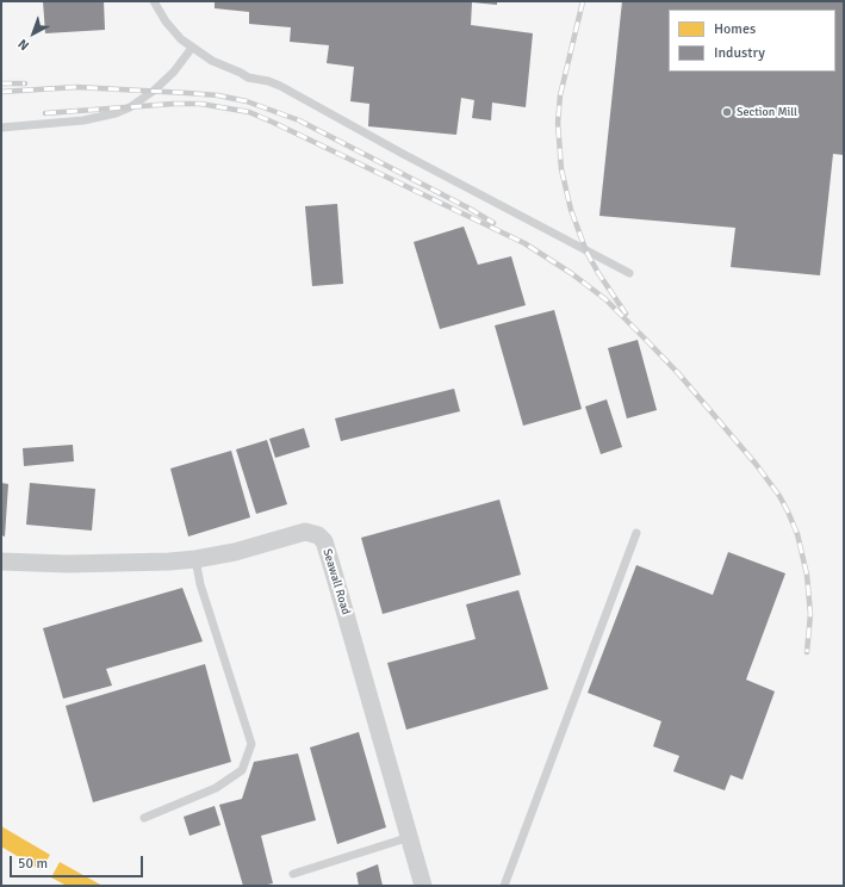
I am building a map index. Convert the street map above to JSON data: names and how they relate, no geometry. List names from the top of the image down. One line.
{"streets":{"street":["Seawall Road"]},"places":["Section Mill"],"legend":["Homes","Industry"],"scale_bar":"50 m","north":"bottom left"}
